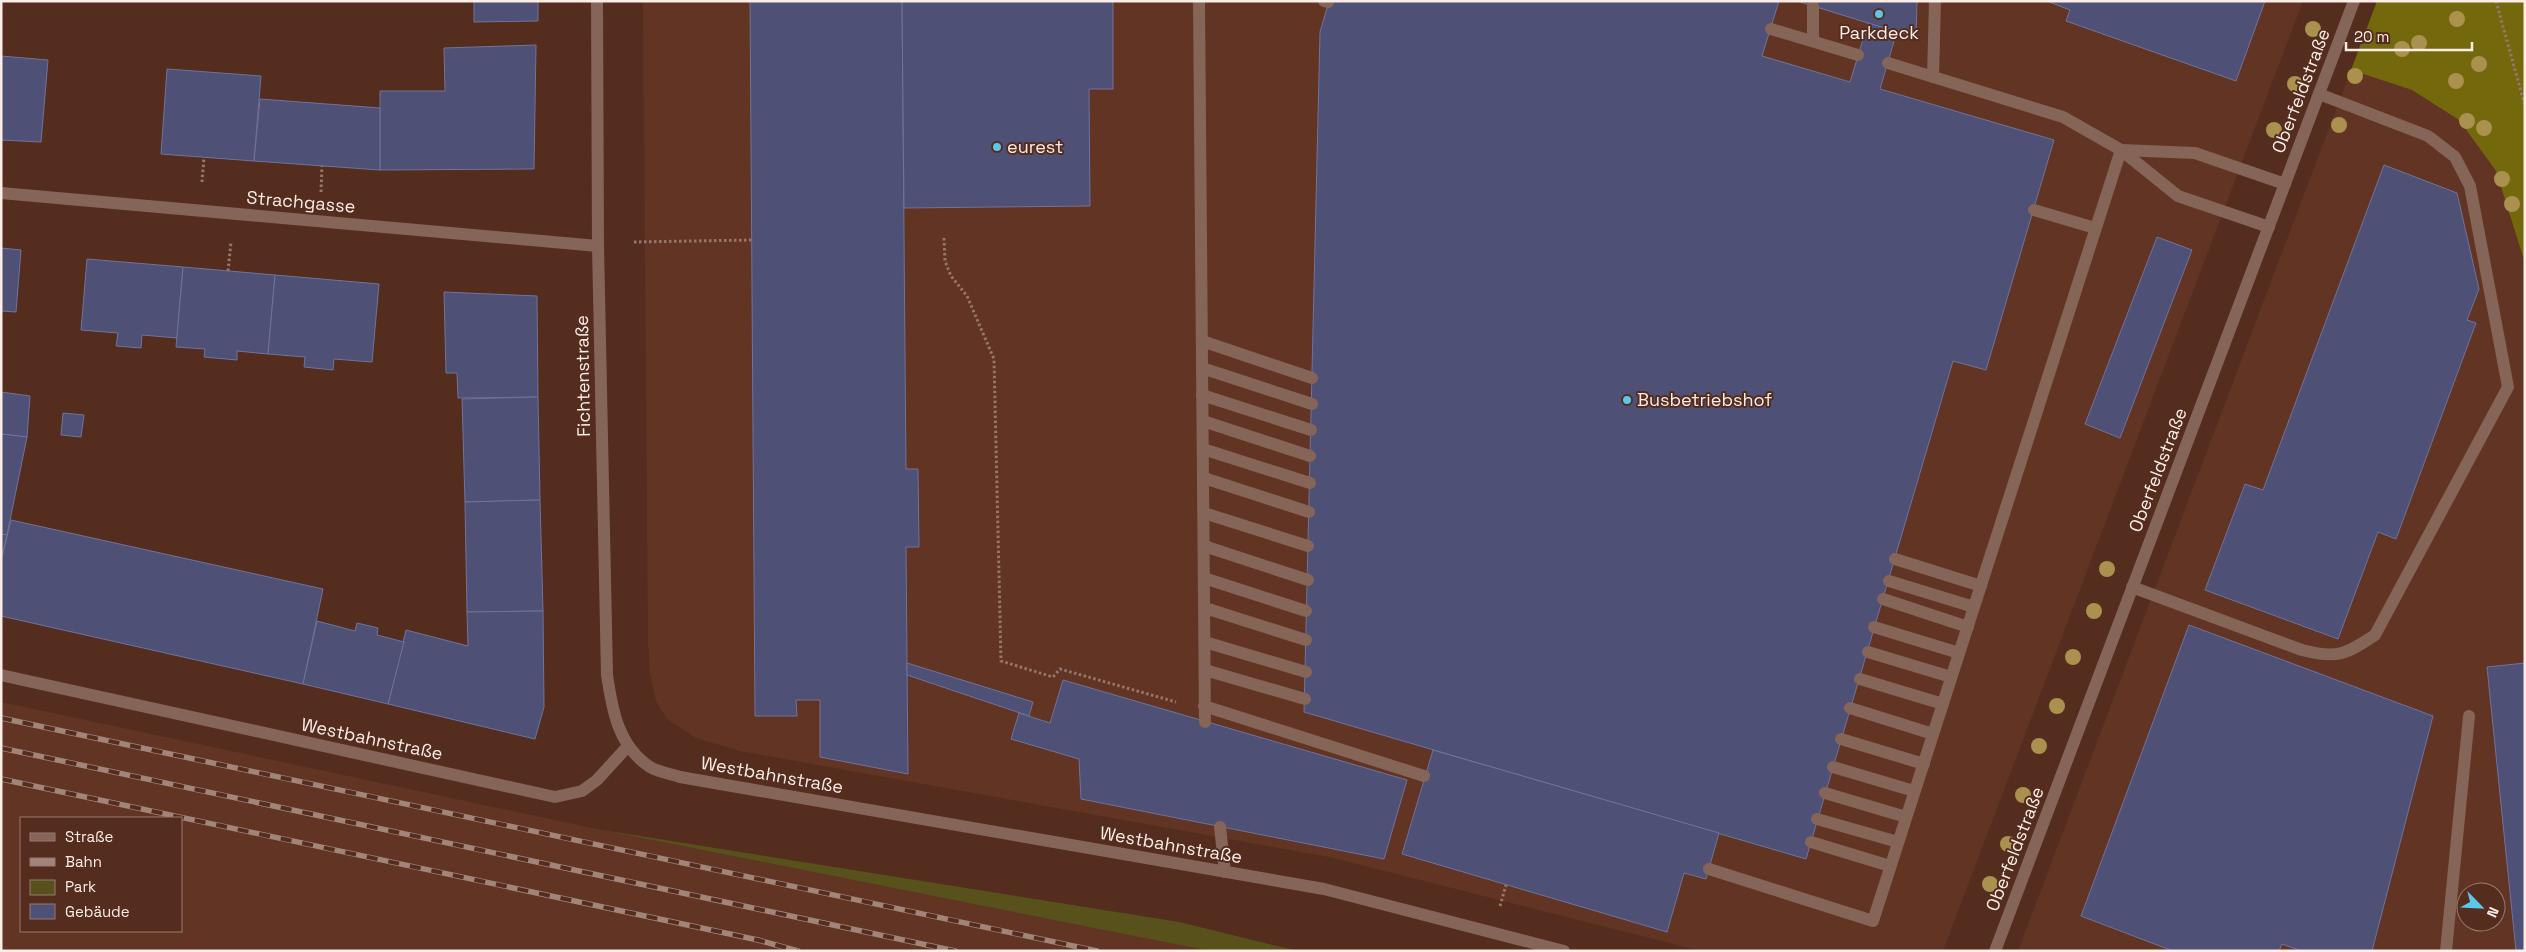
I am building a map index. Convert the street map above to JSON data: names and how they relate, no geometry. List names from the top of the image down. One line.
{"streets":{"street":["Oberfeldstraße","Strachgasse","Fichtenstraße","Westbahnstraße"]},"crossings":[["Strachgasse","Fichtenstraße"],["Fichtenstraße","Westbahnstraße"]],"places":["Parkdeck","eurest","Busbetriebshof"],"legend":["Straße","Bahn","Park","Gebäude"],"scale_bar":"20 m","north":"bottom right"}
